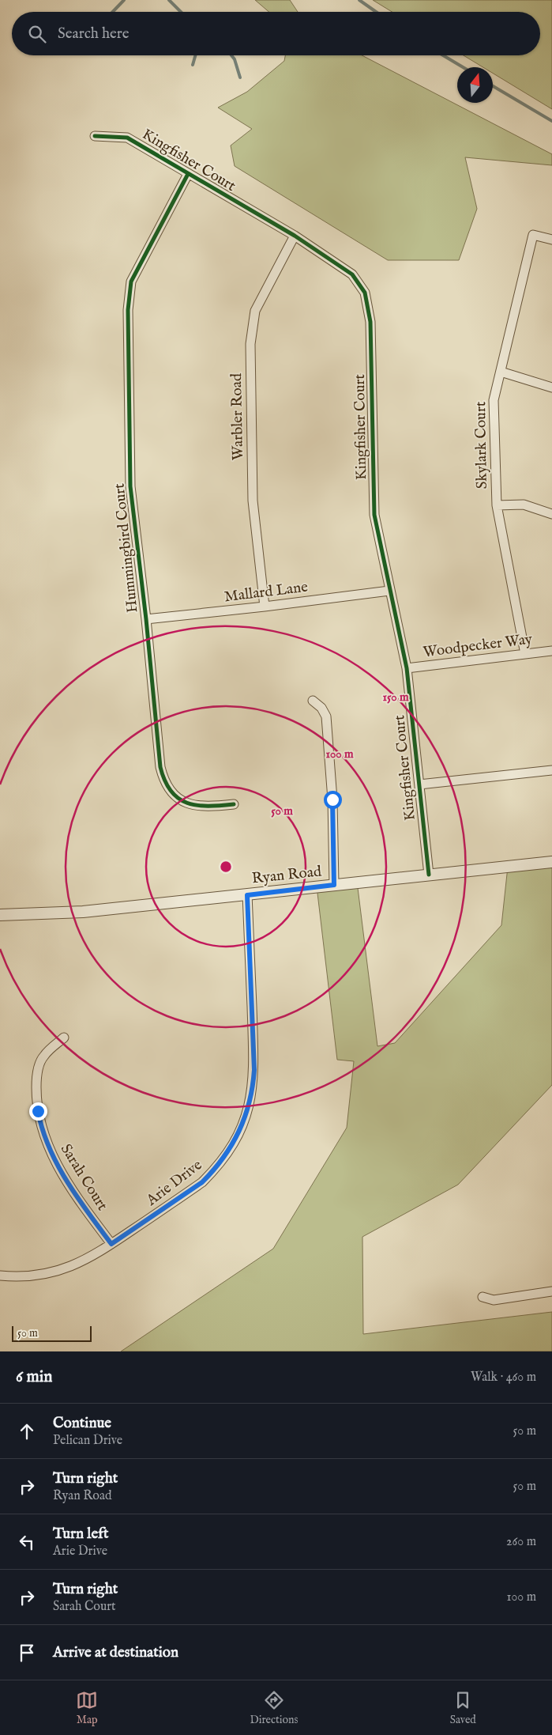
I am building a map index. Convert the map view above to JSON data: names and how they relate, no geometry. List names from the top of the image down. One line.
{"streets":{"street":["Kingfisher Court","Warbler Road","Skylark Court","Hummingbird Court","Mallard Lane","Woodpecker Way","Ryan Road","Sarah Court","Arie Drive"]},"crossings":[["Kingfisher Court","Warbler Road"],["Kingfisher Court","Hummingbird Court"],["Kingfisher Court","Mallard Lane"],["Kingfisher Court","Woodpecker Way"],["Kingfisher Court","Ryan Road"],["Warbler Road","Mallard Lane"],["Skylark Court","Woodpecker Way"],["Hummingbird Court","Mallard Lane"],["Ryan Road","Arie Drive"],["Sarah Court","Arie Drive"]],"scale_bar":"50 m","north":"top","page":{"search":"Search here","scale":"50 m","heading":["6 min","Walk · 460 m"],"list":[["Continue","Pelican Drive","50 m"],["Turn right","Ryan Road","50 m"],["Turn left","Arie Drive","260 m"],["Turn right","Sarah Court","100 m"],"Arrive at destination"],"nav":["Map","Directions","Saved"]},"rings":["150 m","100 m","50 m"]}
